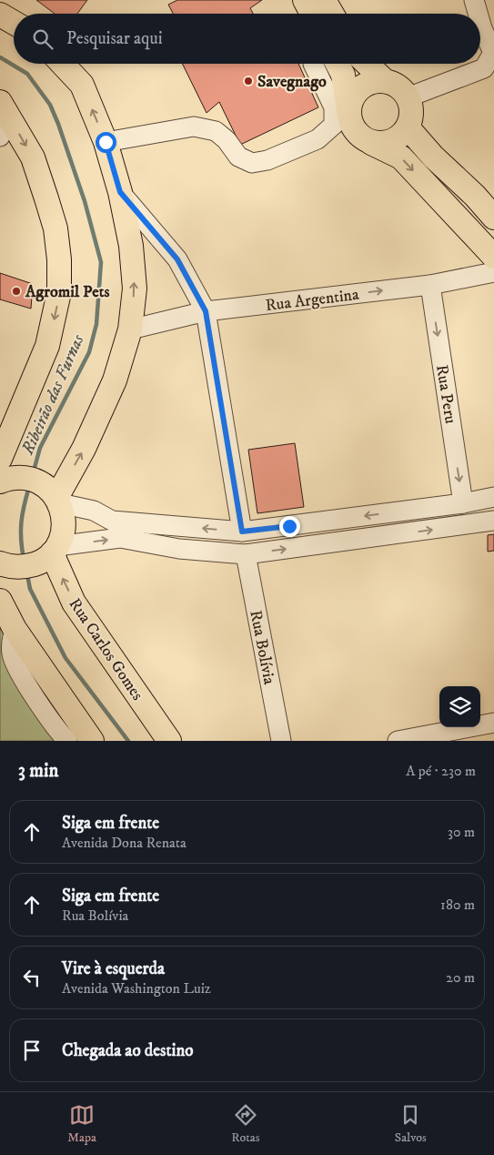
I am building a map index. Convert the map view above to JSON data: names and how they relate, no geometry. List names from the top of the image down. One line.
{"streets":{"main road":["Rua Carlos Gomes"],"street":["Rua Argentina","Rua Peru","Rua Bolívia"]},"crossings":[["Rua Argentina","Rua Peru"]],"one_way":["Rua Argentina","Rua Peru"],"water":["Ribeirão das Furnas"],"places":["Savegnago","Agromil Pets"],"page":{"search":"Pesquisar aqui","heading":["3 min","A pé · 230 m"],"list":[["Siga em frente","Avenida Dona Renata","30 m"],["Siga em frente","Rua Bolívia","180 m"],["Vire à esquerda","Avenida Washington Luiz","20 m"],"Chegada ao destino"],"nav":["Mapa","Rotas","Salvos"]}}
